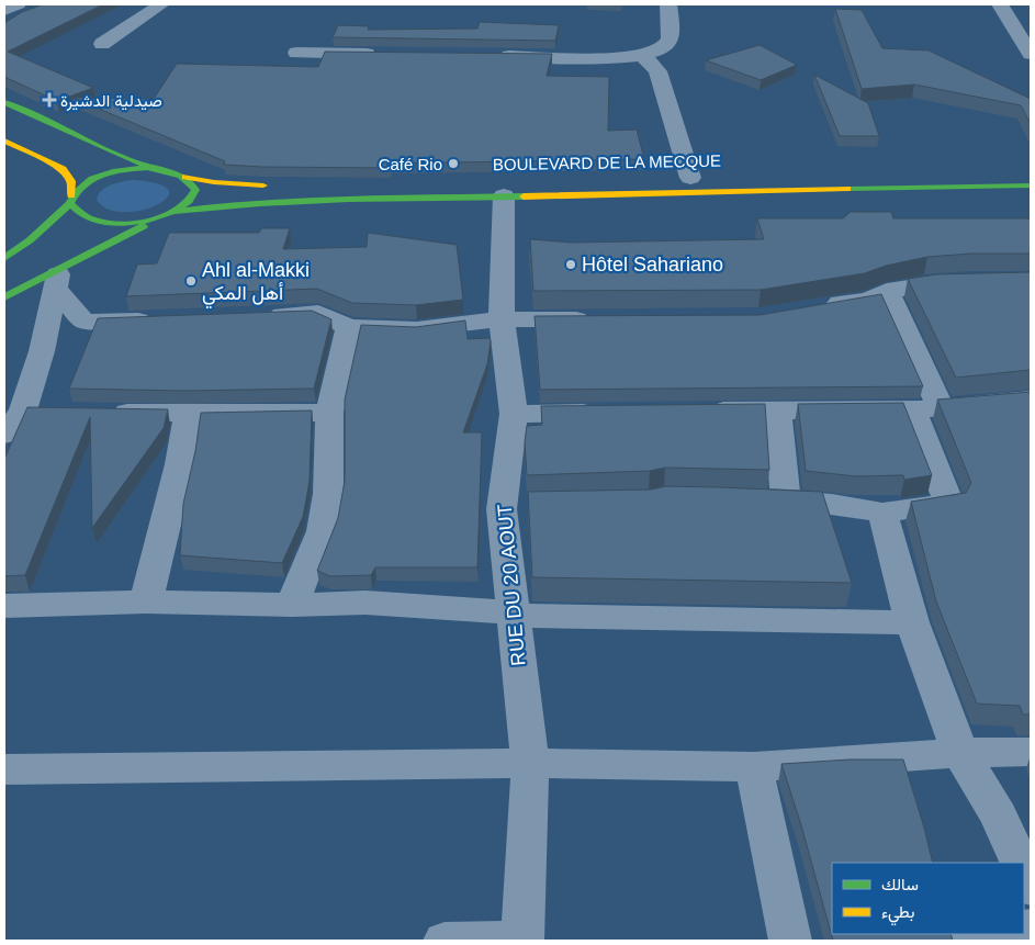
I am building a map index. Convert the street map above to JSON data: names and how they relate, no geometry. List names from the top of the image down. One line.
{"streets":{"street":["RUE DU 20 AOUT"]},"places":{"health":["صيدلية الدشيرة"],"other":["Café Rio","Hôtel Sahariano","Ahl al-Makki أهل المكي"]},"legend":["سالك","بطيء"]}
